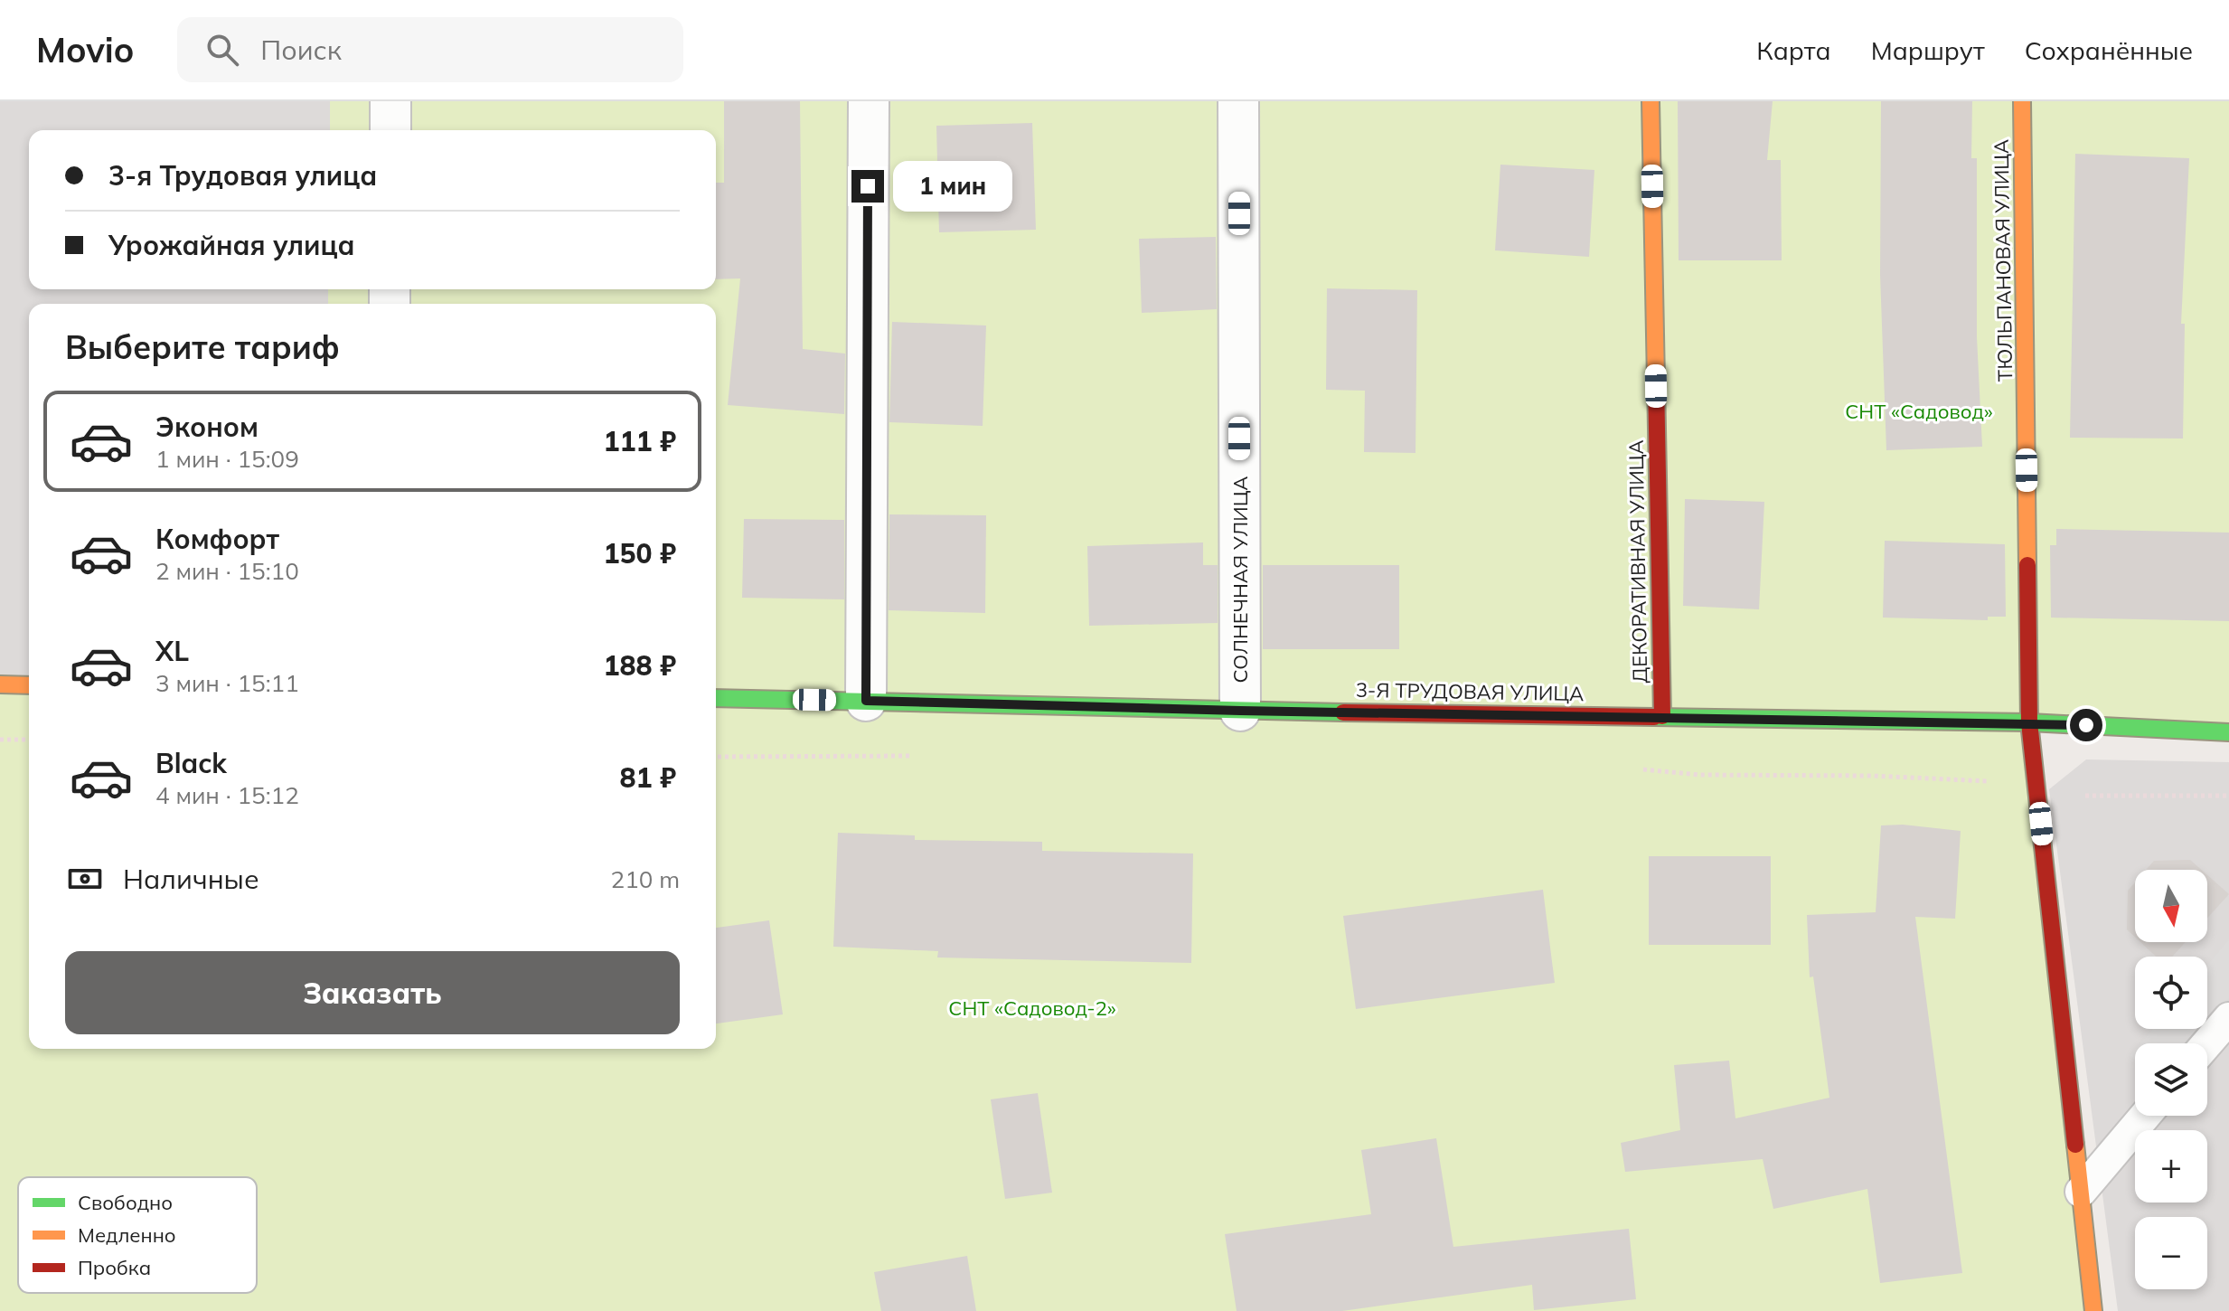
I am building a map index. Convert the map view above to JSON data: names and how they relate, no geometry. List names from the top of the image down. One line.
{"streets":{"street":["ТЮЛЬПАНОВАЯ УЛИЦА","ДЕКОРАТИВНАЯ УЛИЦА","СОЛНЕЧНАЯ УЛИЦА","3-Я ТРУДОВАЯ УЛИЦА"]},"crossings":[["ТЮЛЬПАНОВАЯ УЛИЦА","3-Я ТРУДОВАЯ УЛИЦА"],["ДЕКОРАТИВНАЯ УЛИЦА","3-Я ТРУДОВАЯ УЛИЦА"],["СОЛНЕЧНАЯ УЛИЦА","3-Я ТРУДОВАЯ УЛИЦА"]],"parks":["СНТ «Садовод»","СНТ «Садовод-2»"],"legend":["Свободно","Медленно","Пробка"],"north":"bottom","page":{"header":"Movio","search":"Поиск","nav":["Карта","Маршрут","Сохранённые"],"banner":["3-я Трудовая улица","Урожайная улица"],"bubble":"1 мин","heading":"Выберите тариф","list":[{"name":"Эконом","note":"1 мин · 15:09","value":"111 ₽"},{"name":"Комфорт","note":"2 мин · 15:10","value":"150 ₽"},{"name":"XL","note":"3 мин · 15:11","value":"188 ₽"},{"name":"Black","note":"4 мин · 15:12","value":"81 ₽"}],"pay":["Наличные","210 m"],"map_buttons":["+","−"],"buttons":"Заказать"}}
